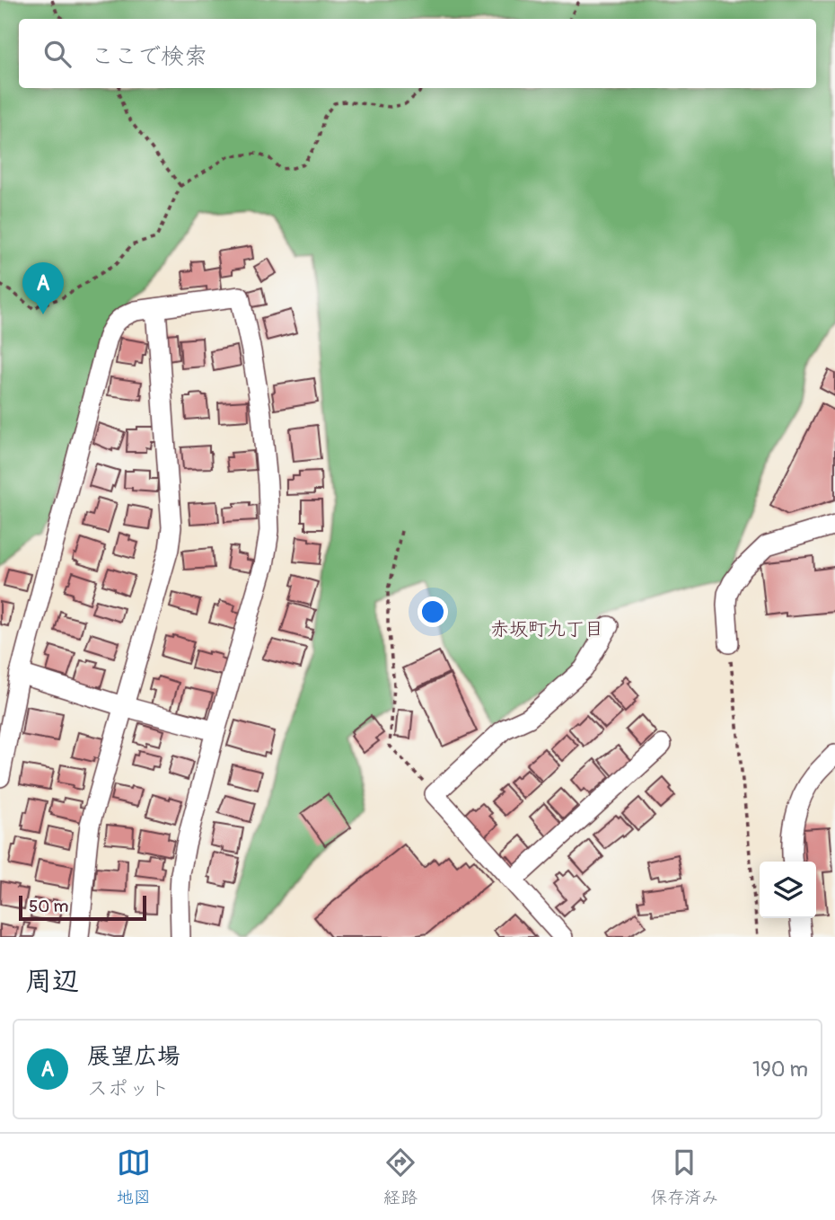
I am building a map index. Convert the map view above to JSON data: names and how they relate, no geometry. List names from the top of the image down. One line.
{"districts":["赤坂町九丁目"],"scale_bar":"50 m","page":{"search":"ここで検索","pins":"A","scale":"50 m","heading":"周辺","list":[{"mark":"A","name":"展望広場","note":"スポット","value":"190 m"}],"nav":["地図","経路","保存済み"]}}
